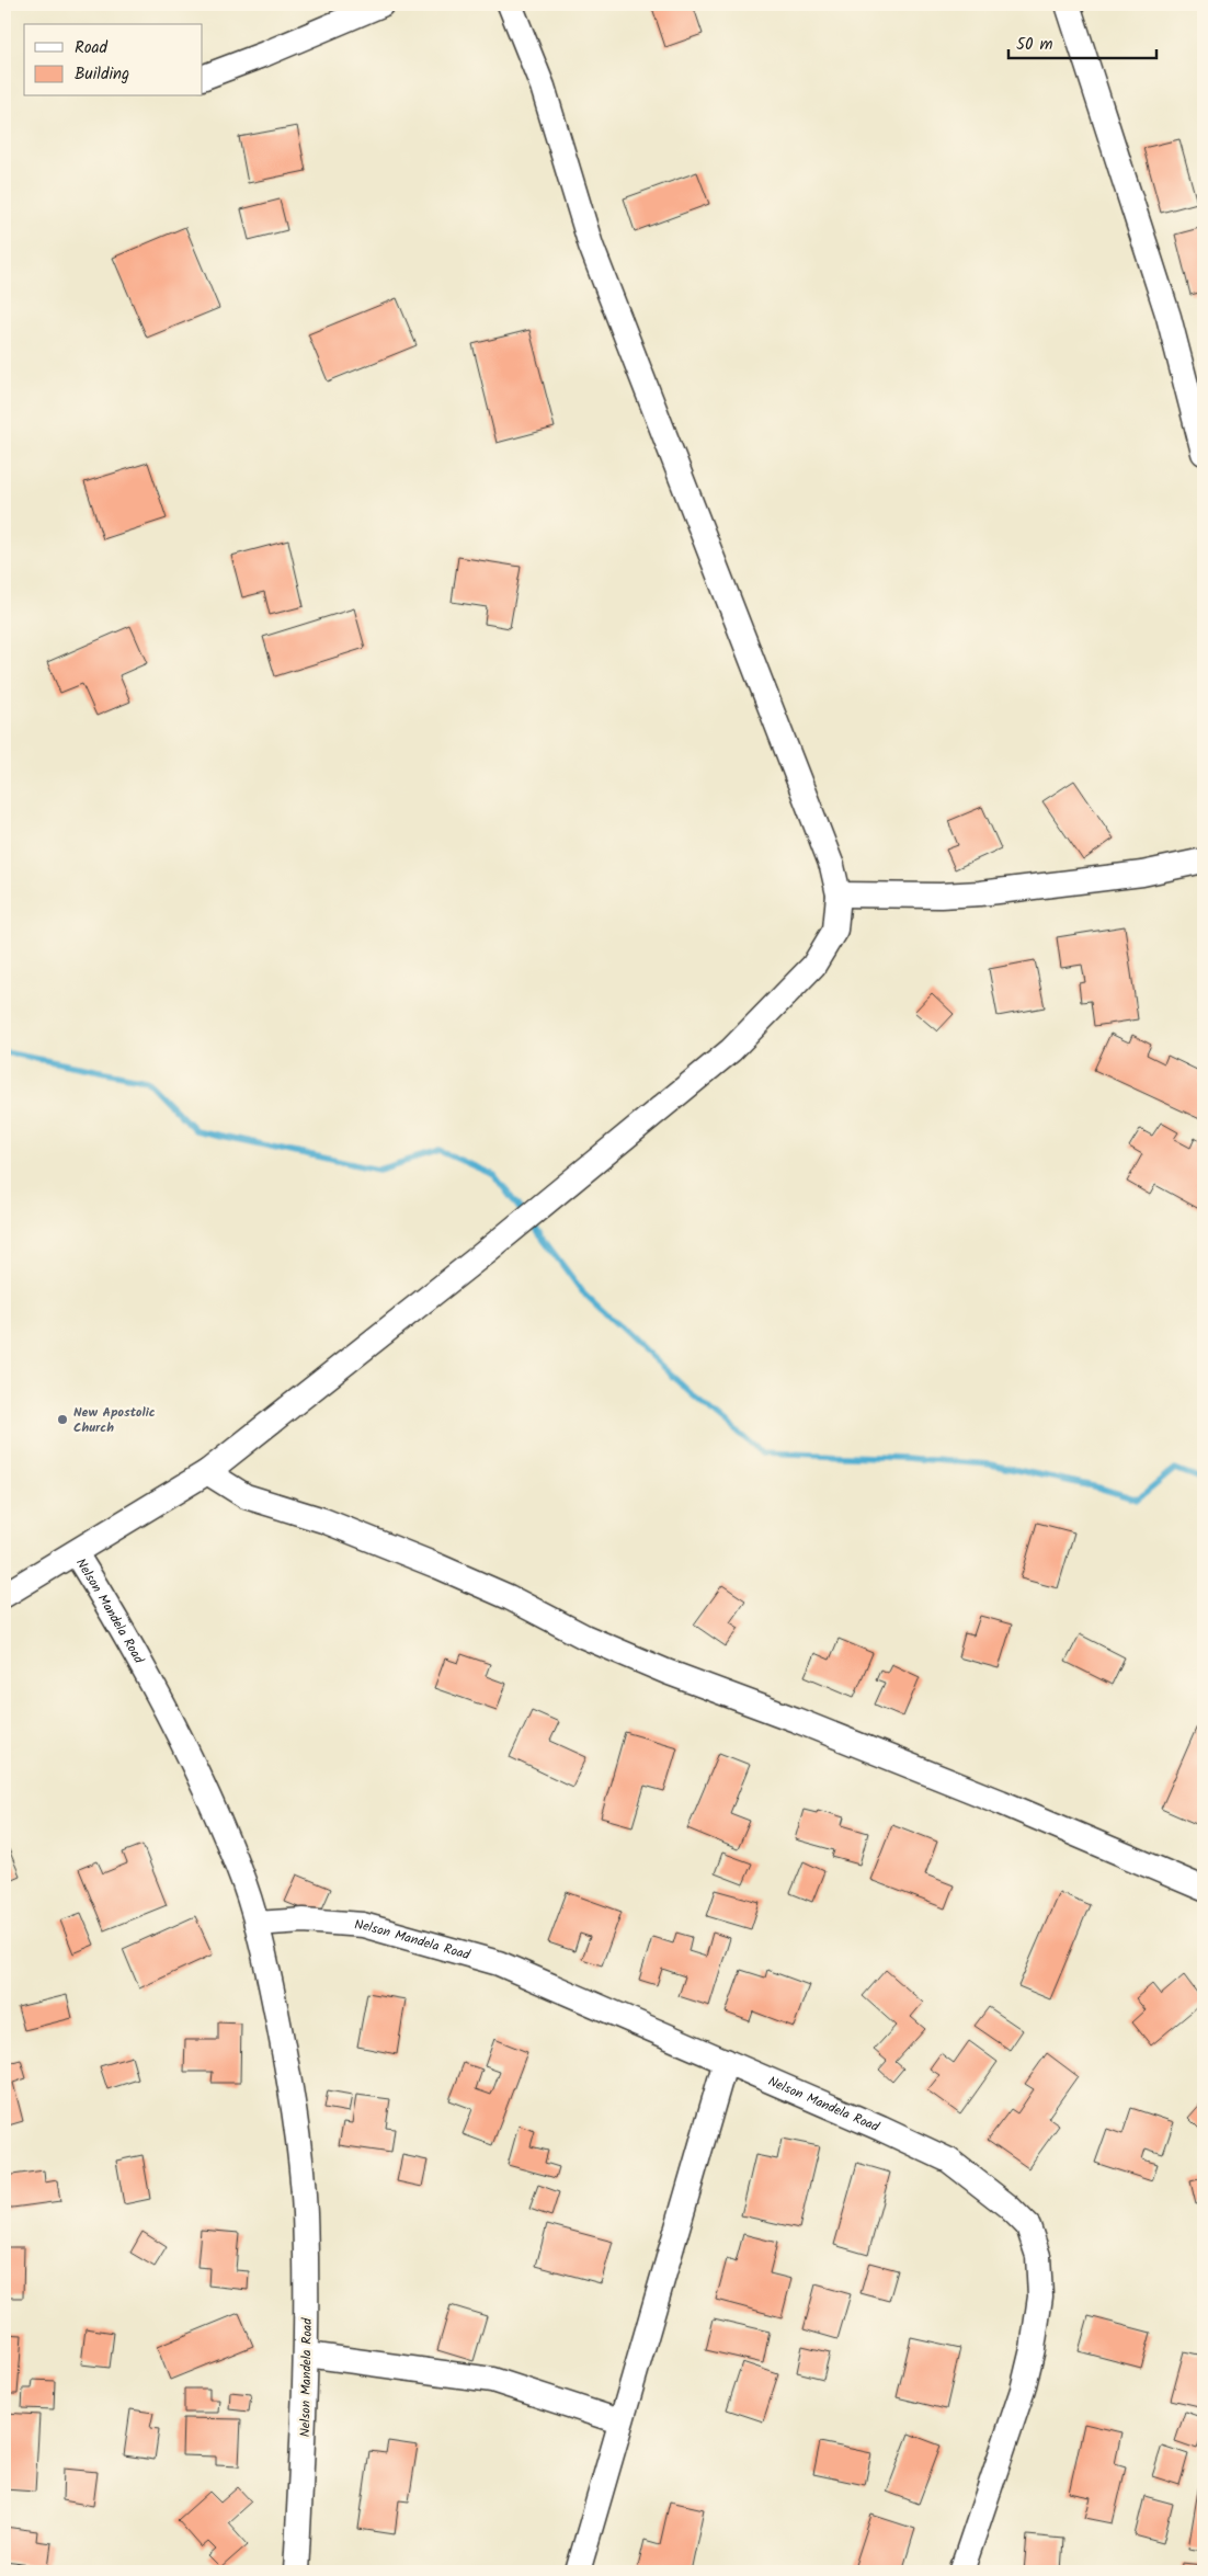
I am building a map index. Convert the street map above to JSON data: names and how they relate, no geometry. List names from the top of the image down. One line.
{"streets":{"street":["Nelson Mandela Road"]},"places":["New Apostolic Church"],"legend":["Road","Building"],"scale_bar":"50 m"}
